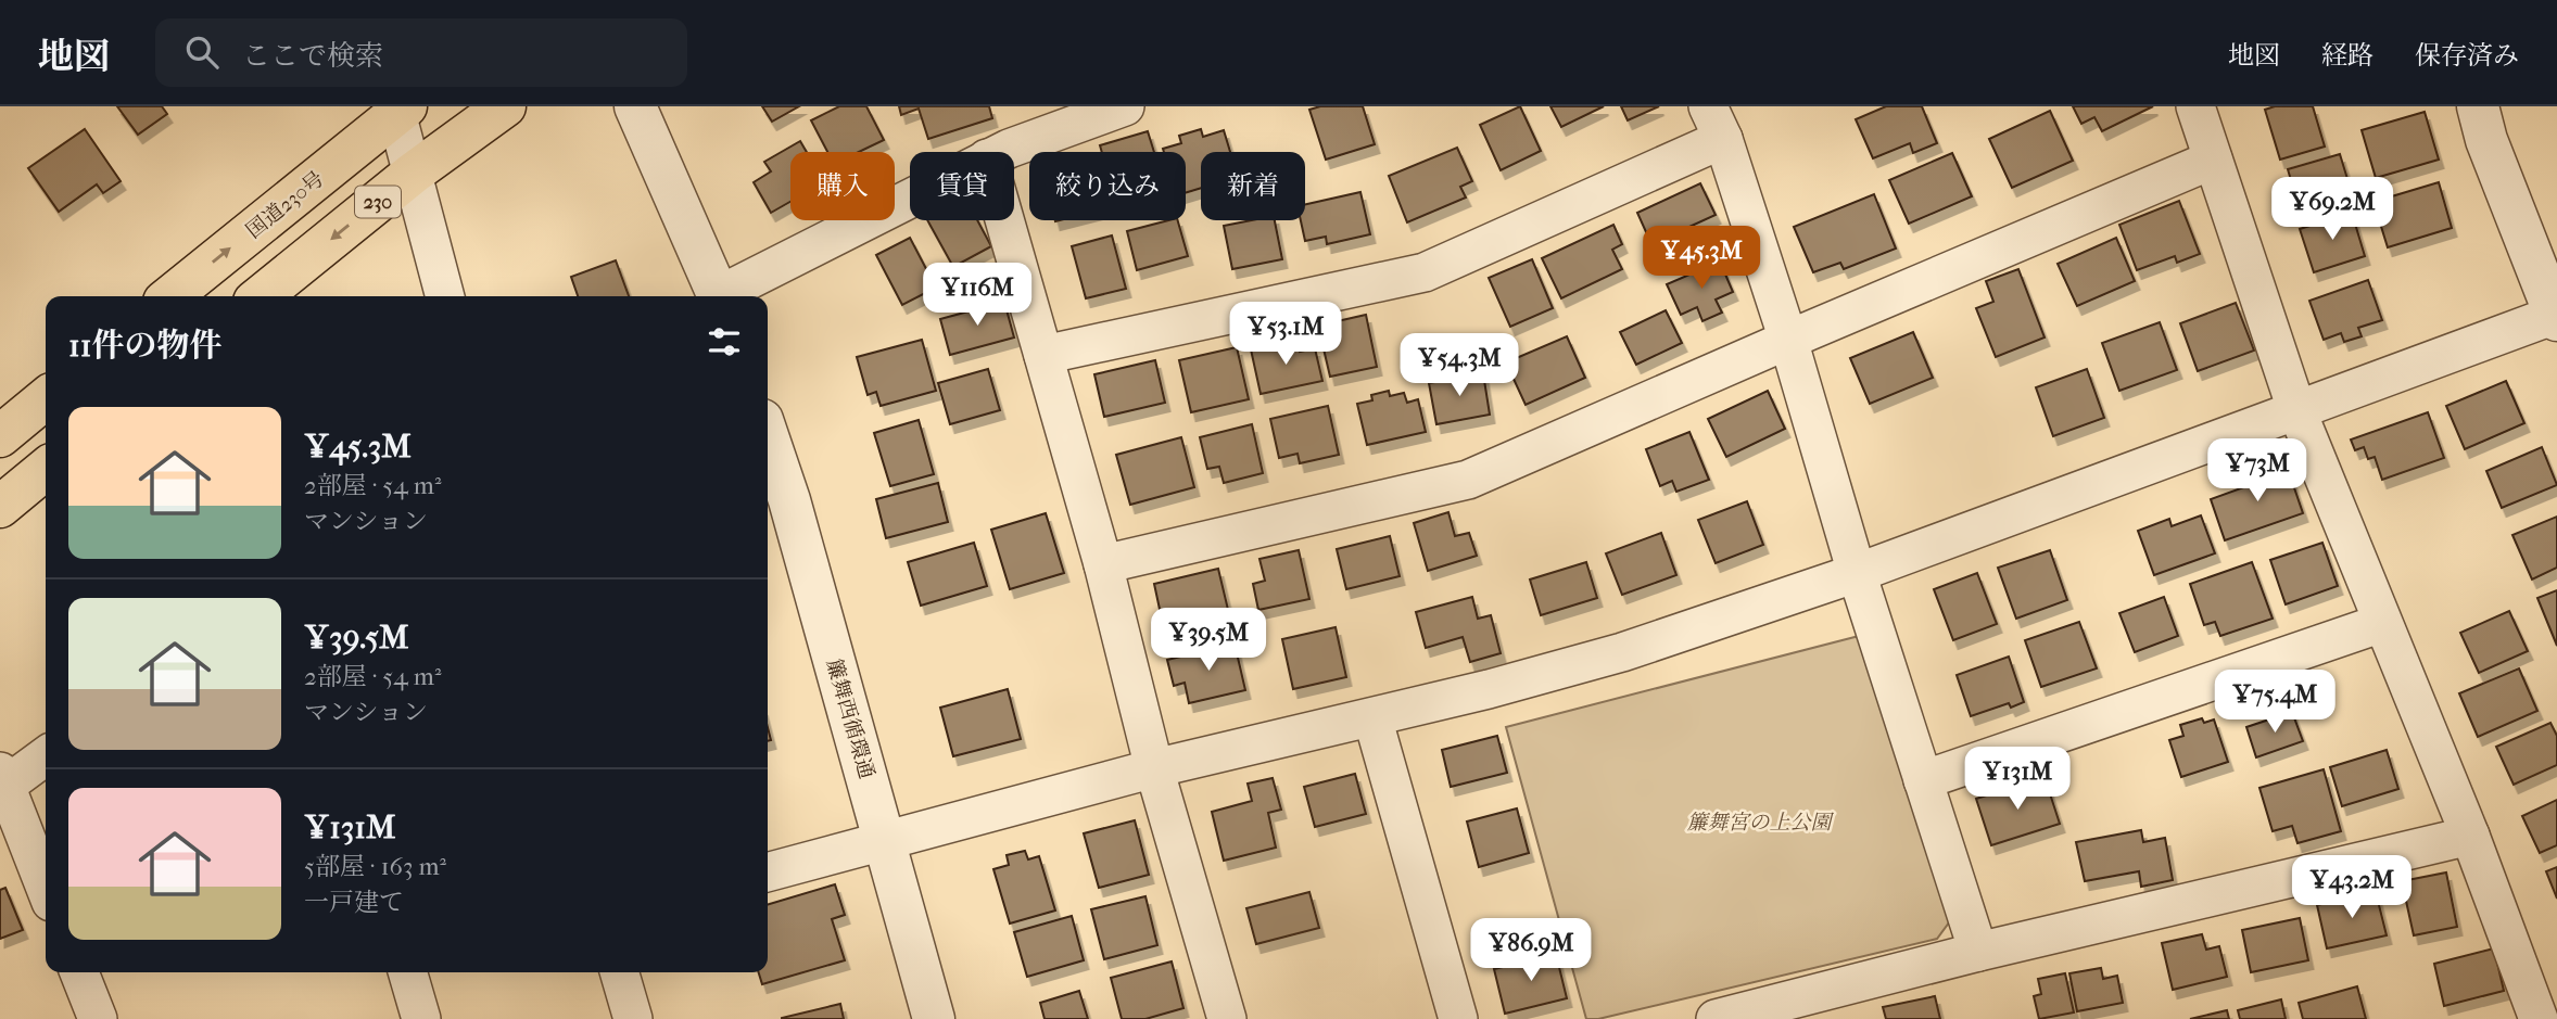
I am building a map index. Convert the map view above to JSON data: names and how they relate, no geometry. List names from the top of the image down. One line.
{"streets":{"highway":["230","国道230号"],"street":["簾舞西循環通"]},"parks":["簾舞宮の上公園"],"page":{"header":"地図","search":"ここで検索","nav":["地図","経路","保存済み"],"chip":["購入","賃貸","絞り込み","新着"],"price":["¥69.2M","¥45.3M","¥116M","¥53.1M","¥54.3M","¥73M","¥39.5M","¥75.4M","¥131M","¥43.2M","¥86.9M"],"heading":"11件の物件","list":[{"name":"¥45.3M","note":"2部屋 · 54 m² · マンション"},{"name":"¥39.5M","note":"2部屋 · 54 m² · マンション"},{"name":"¥131M","note":"5部屋 · 163 m² · 一戸建て"}]}}
